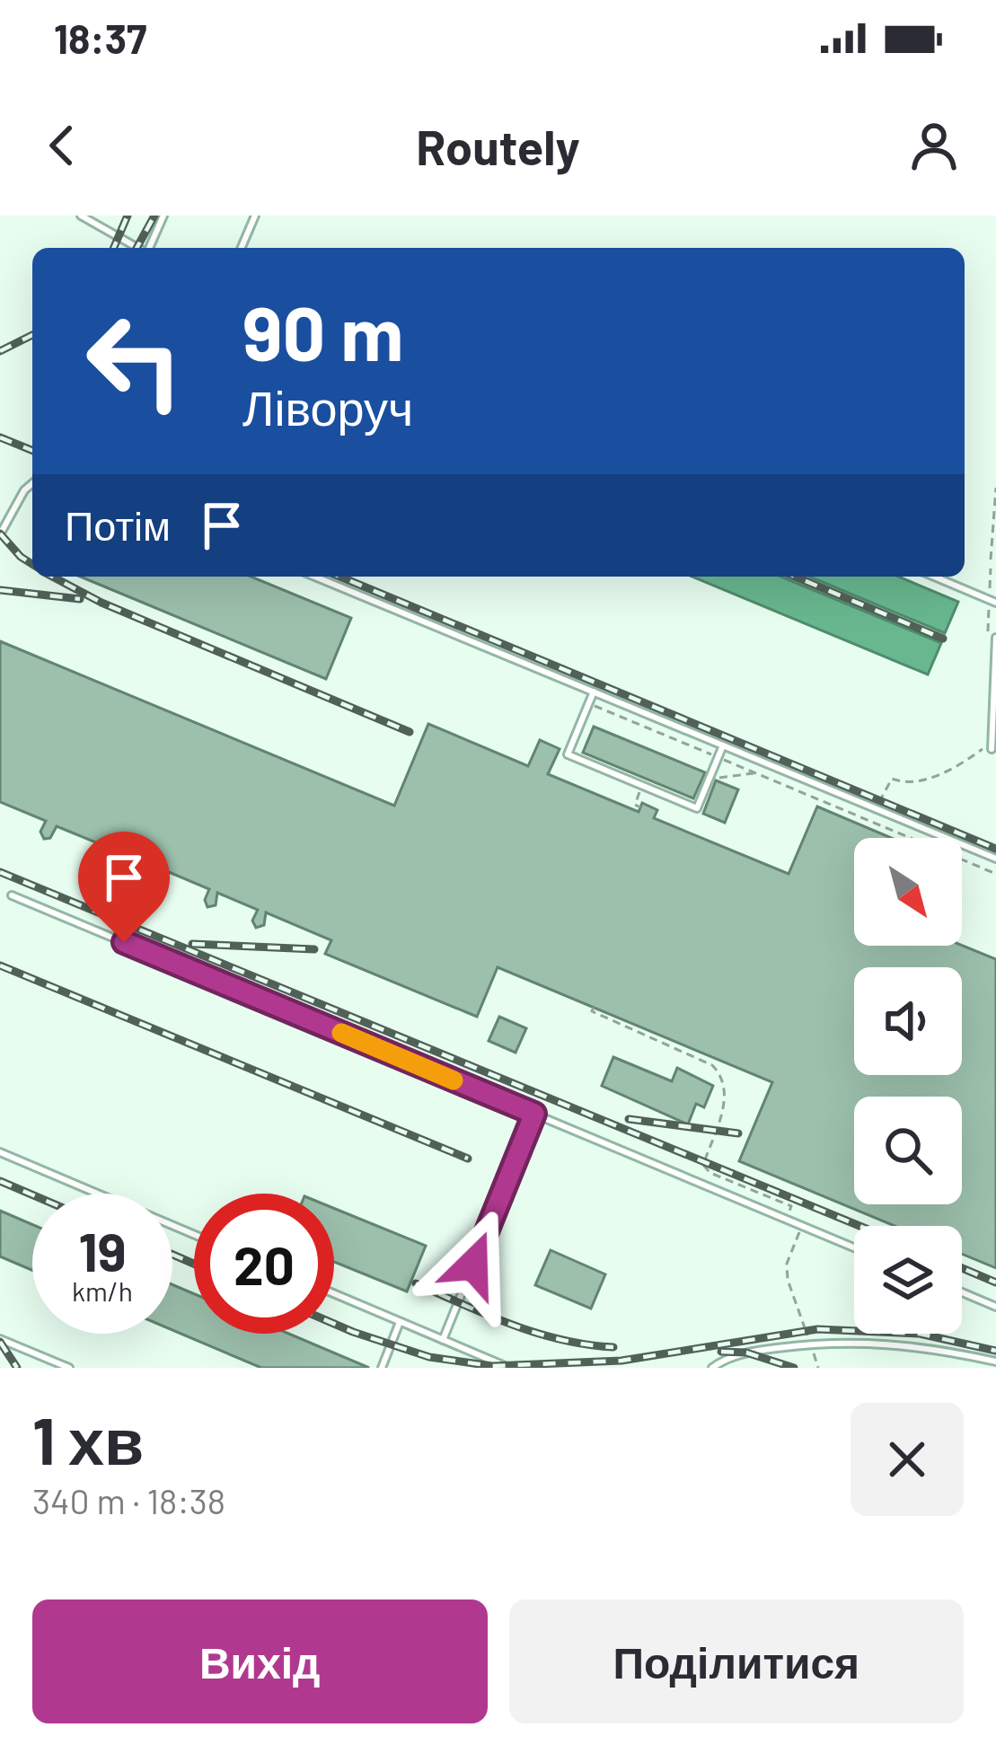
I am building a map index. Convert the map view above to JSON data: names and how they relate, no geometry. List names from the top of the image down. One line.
{"north":"bottom right","page":{"status":"18:37","header":"Routely","turn":["90 m","Ліворуч"],"then":"Потім","speed":"19 km/h","limit":"20","heading":["1 хв","340 m · 18:38"],"buttons":["Вихід","Поділитися"]}}
